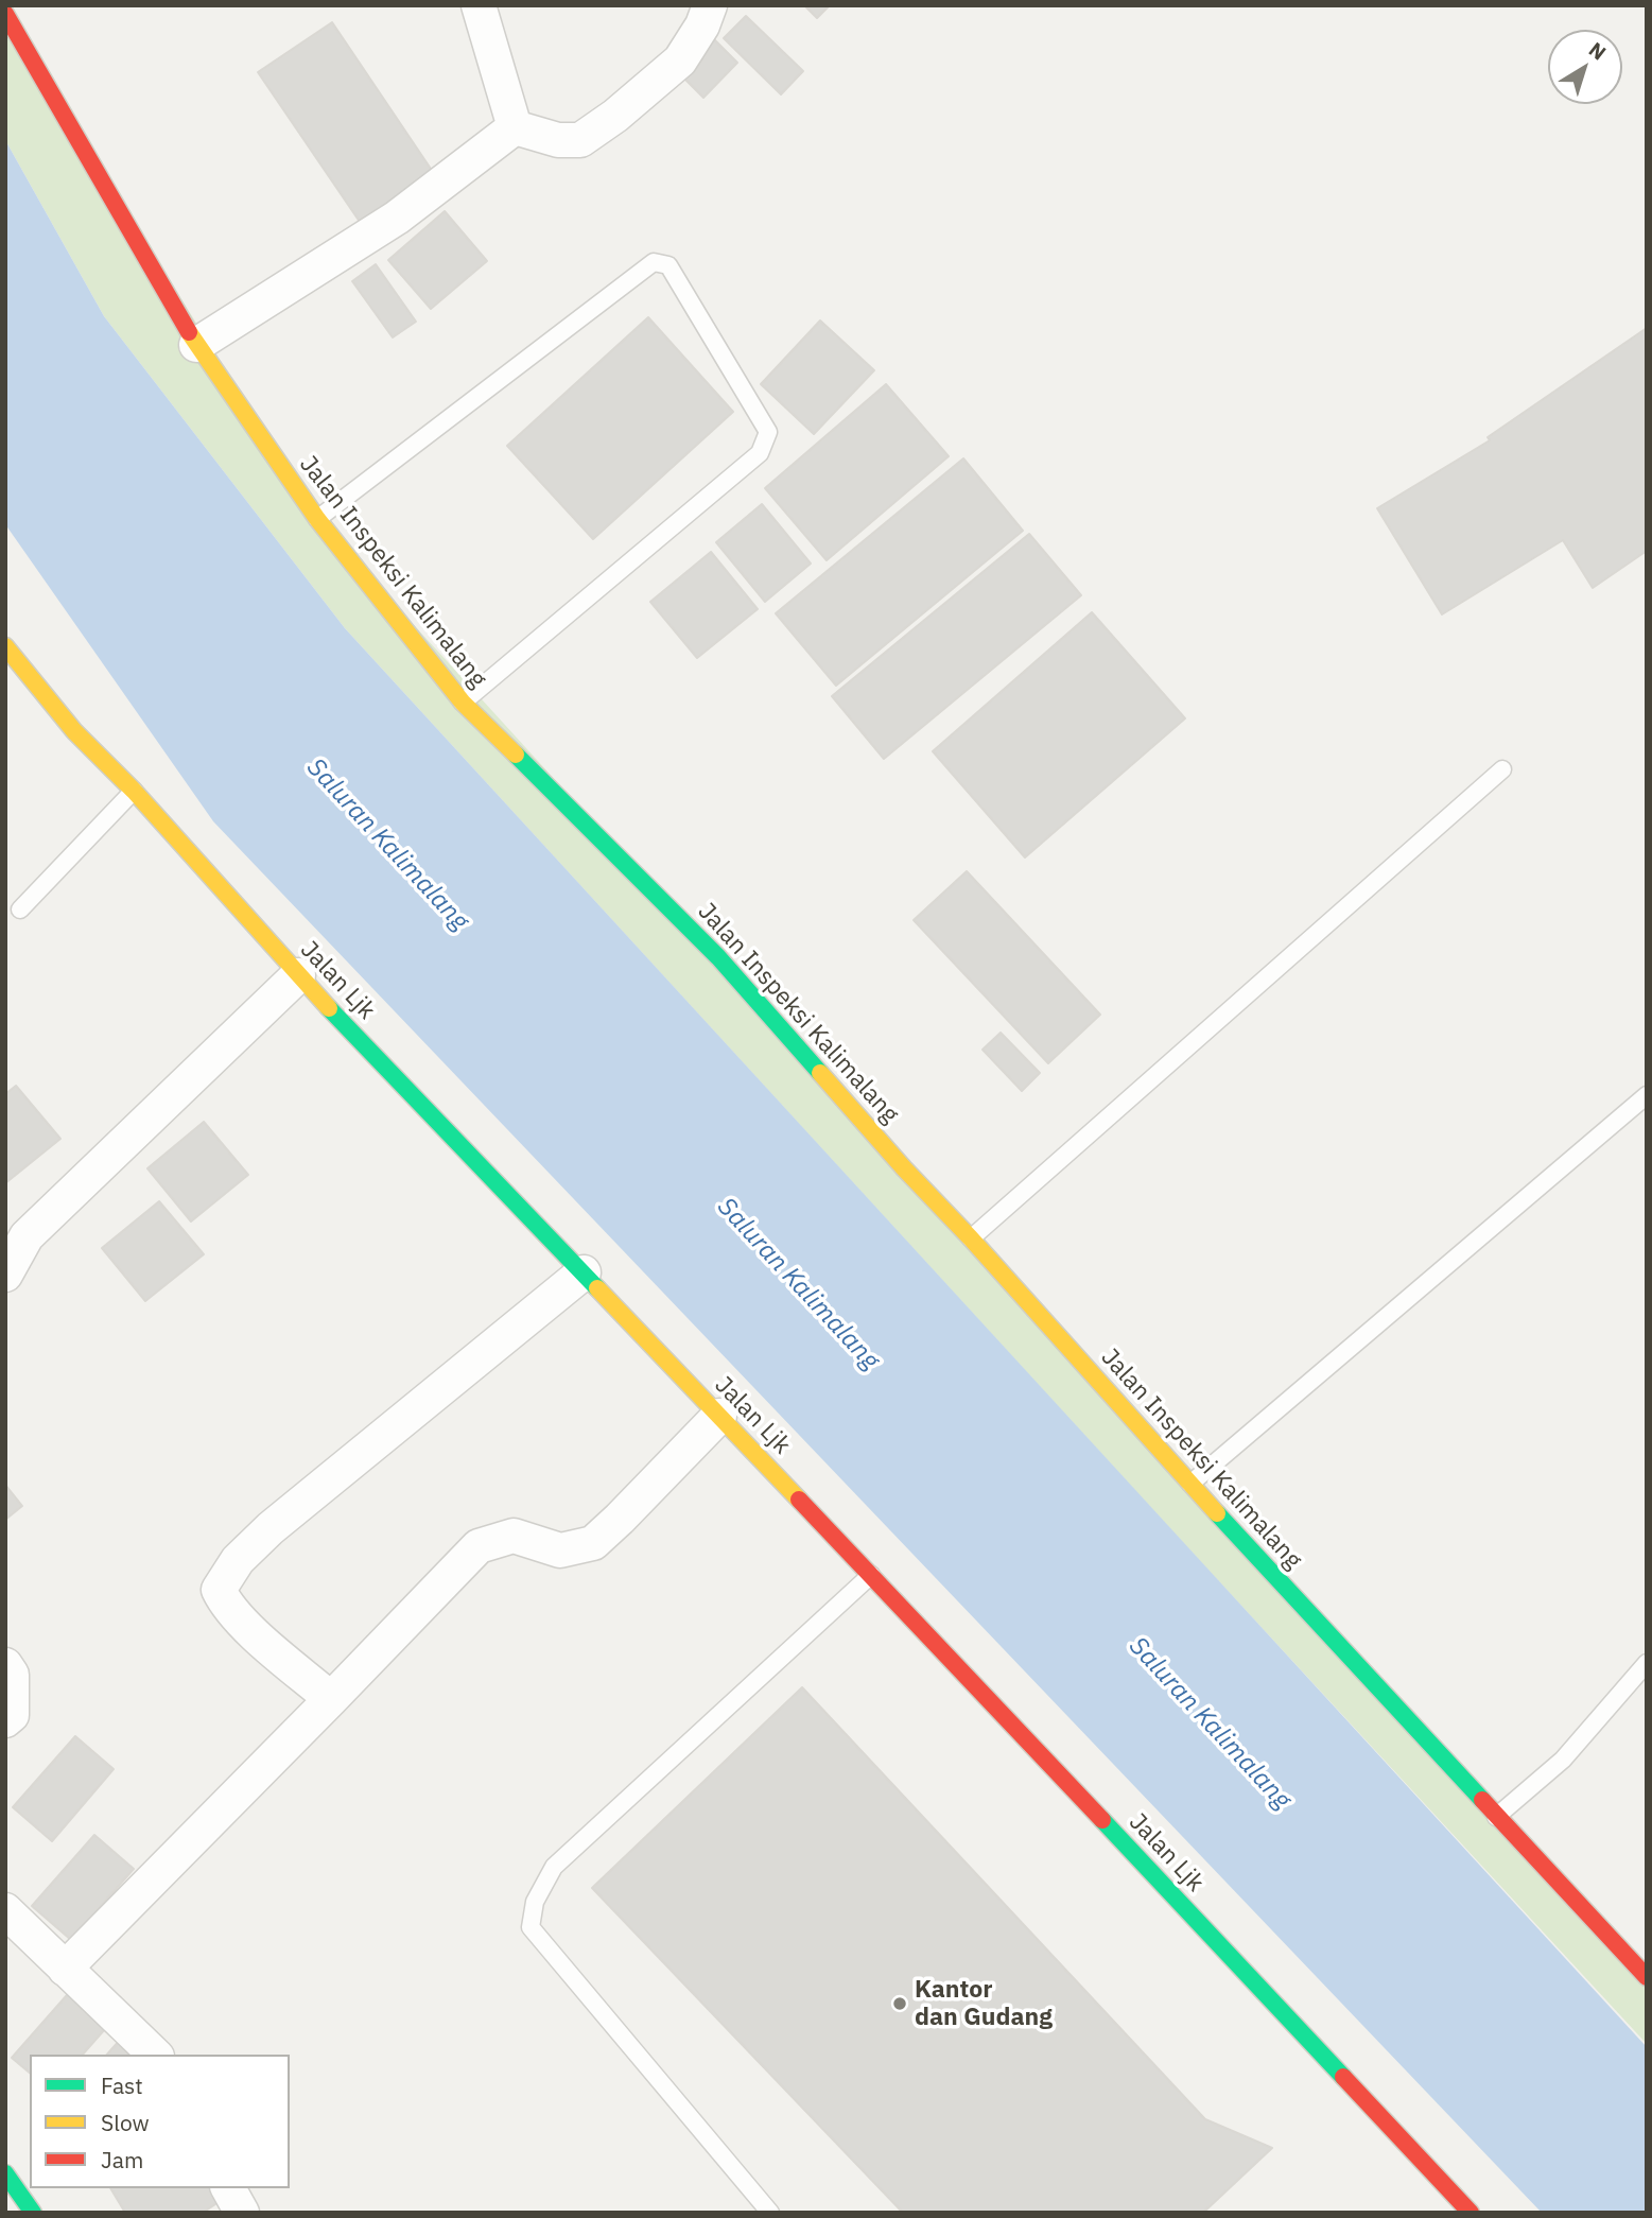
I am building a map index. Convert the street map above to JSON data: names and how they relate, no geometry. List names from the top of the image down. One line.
{"streets":{"main road":["Jalan Inspeksi Kalimalang","Jalan Ljk"]},"water":["Saluran Kalimalang"],"places":["Kantor dan Gudang"],"legend":["Fast","Slow","Jam"],"north":"top right"}
